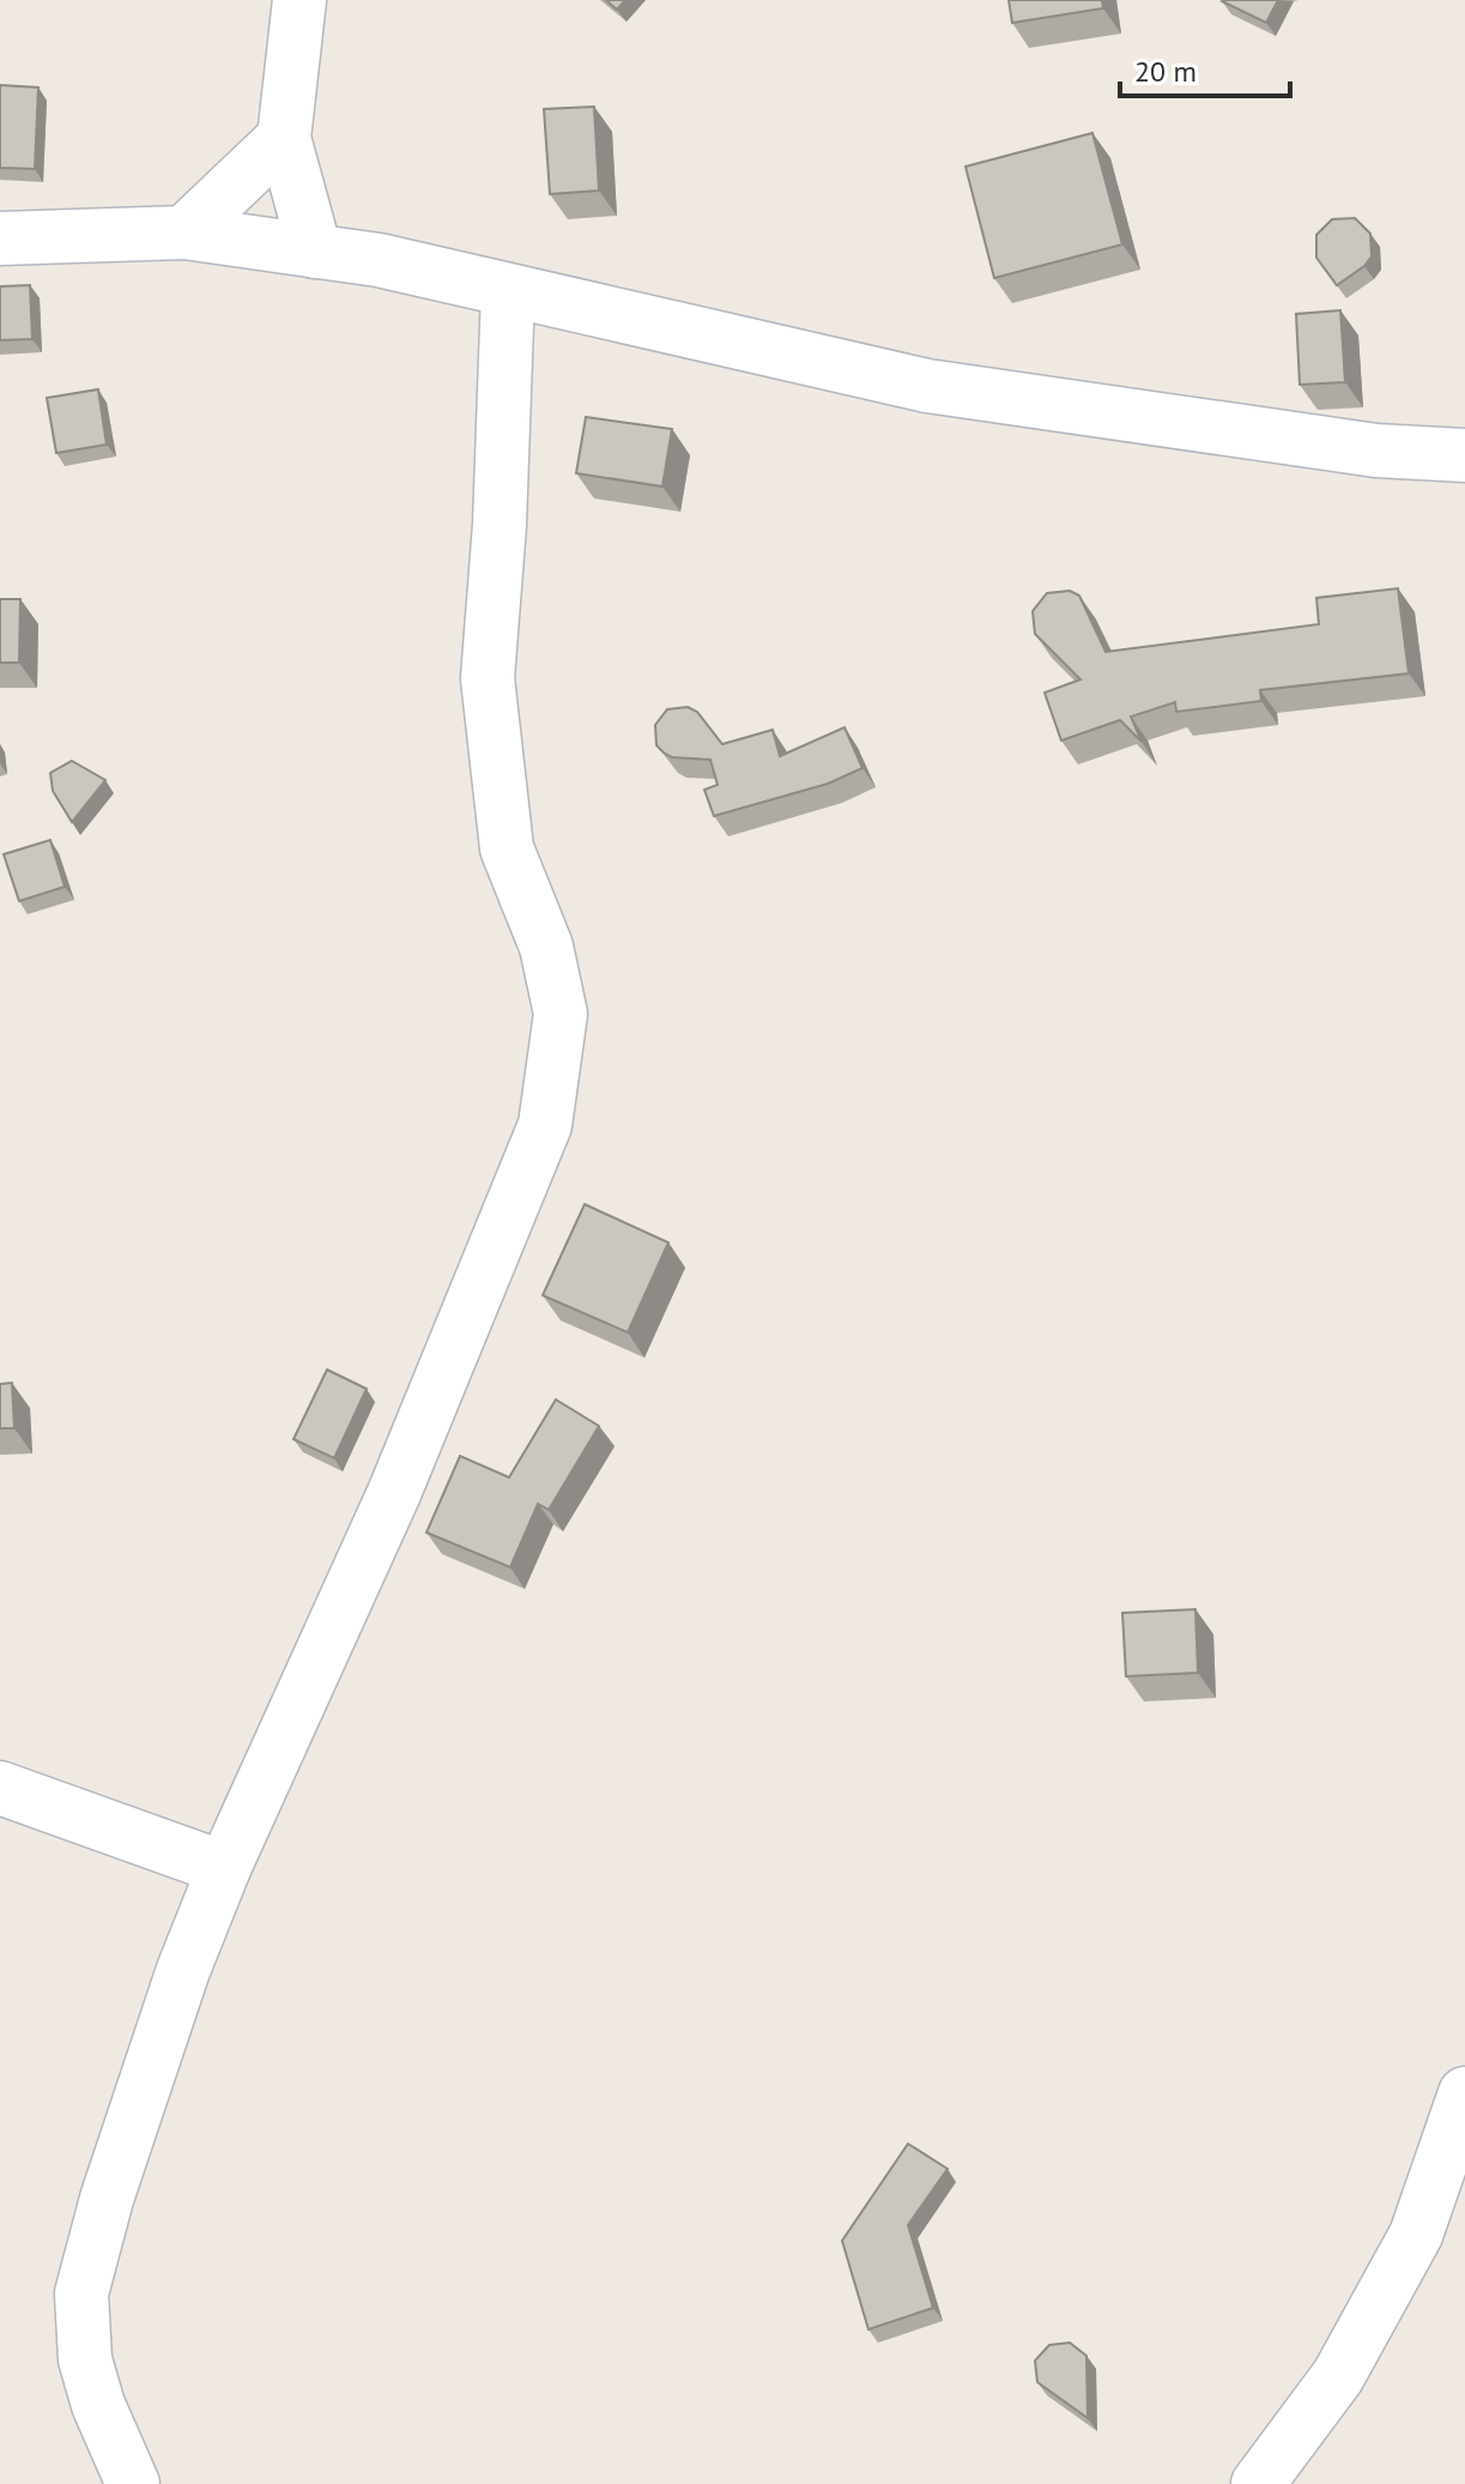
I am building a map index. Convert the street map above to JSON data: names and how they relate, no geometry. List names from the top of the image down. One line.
{"scale_bar":"20 m"}
